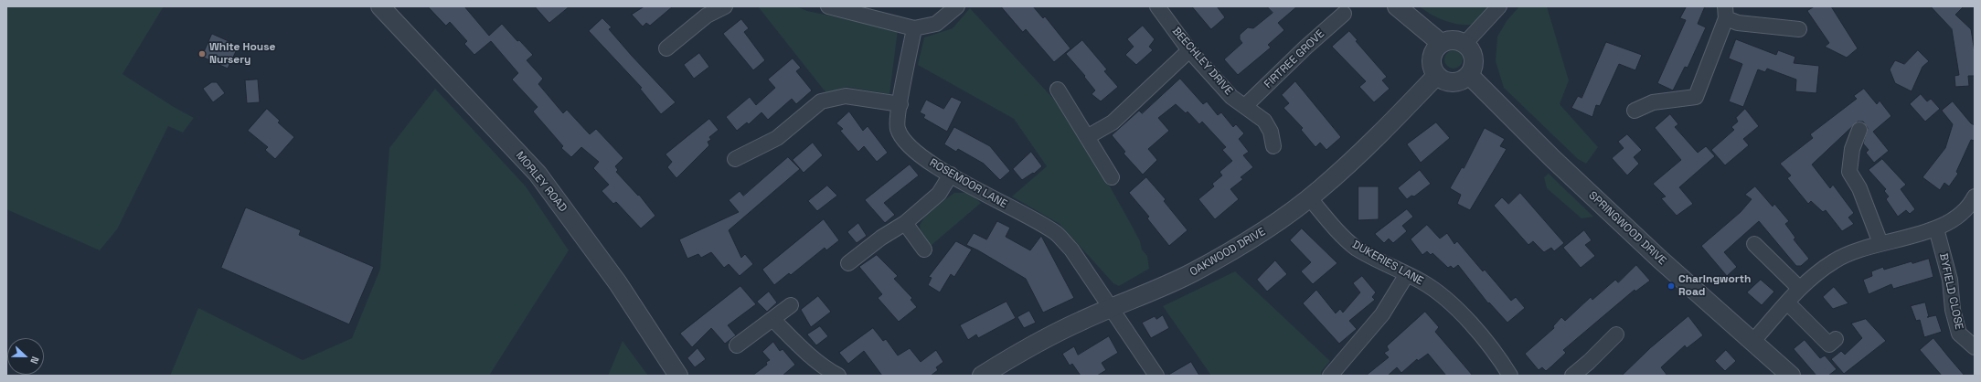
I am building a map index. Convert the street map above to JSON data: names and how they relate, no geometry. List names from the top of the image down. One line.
{"streets":{"street":["FIRTREE GROVE","BEECHLEY DRIVE","MORLEY ROAD","ROSEMOOR LANE","SPRINGWOOD DRIVE","OAKWOOD DRIVE","DUKERIES LANE","BYFIELD CLOSE"]},"crossings":[["FIRTREE GROVE","BEECHLEY DRIVE"],["ROSEMOOR LANE","OAKWOOD DRIVE"],["SPRINGWOOD DRIVE","OAKWOOD DRIVE"],["OAKWOOD DRIVE","DUKERIES LANE"]],"places":["White House Nursery","Charingworth Road"],"north":"right"}
